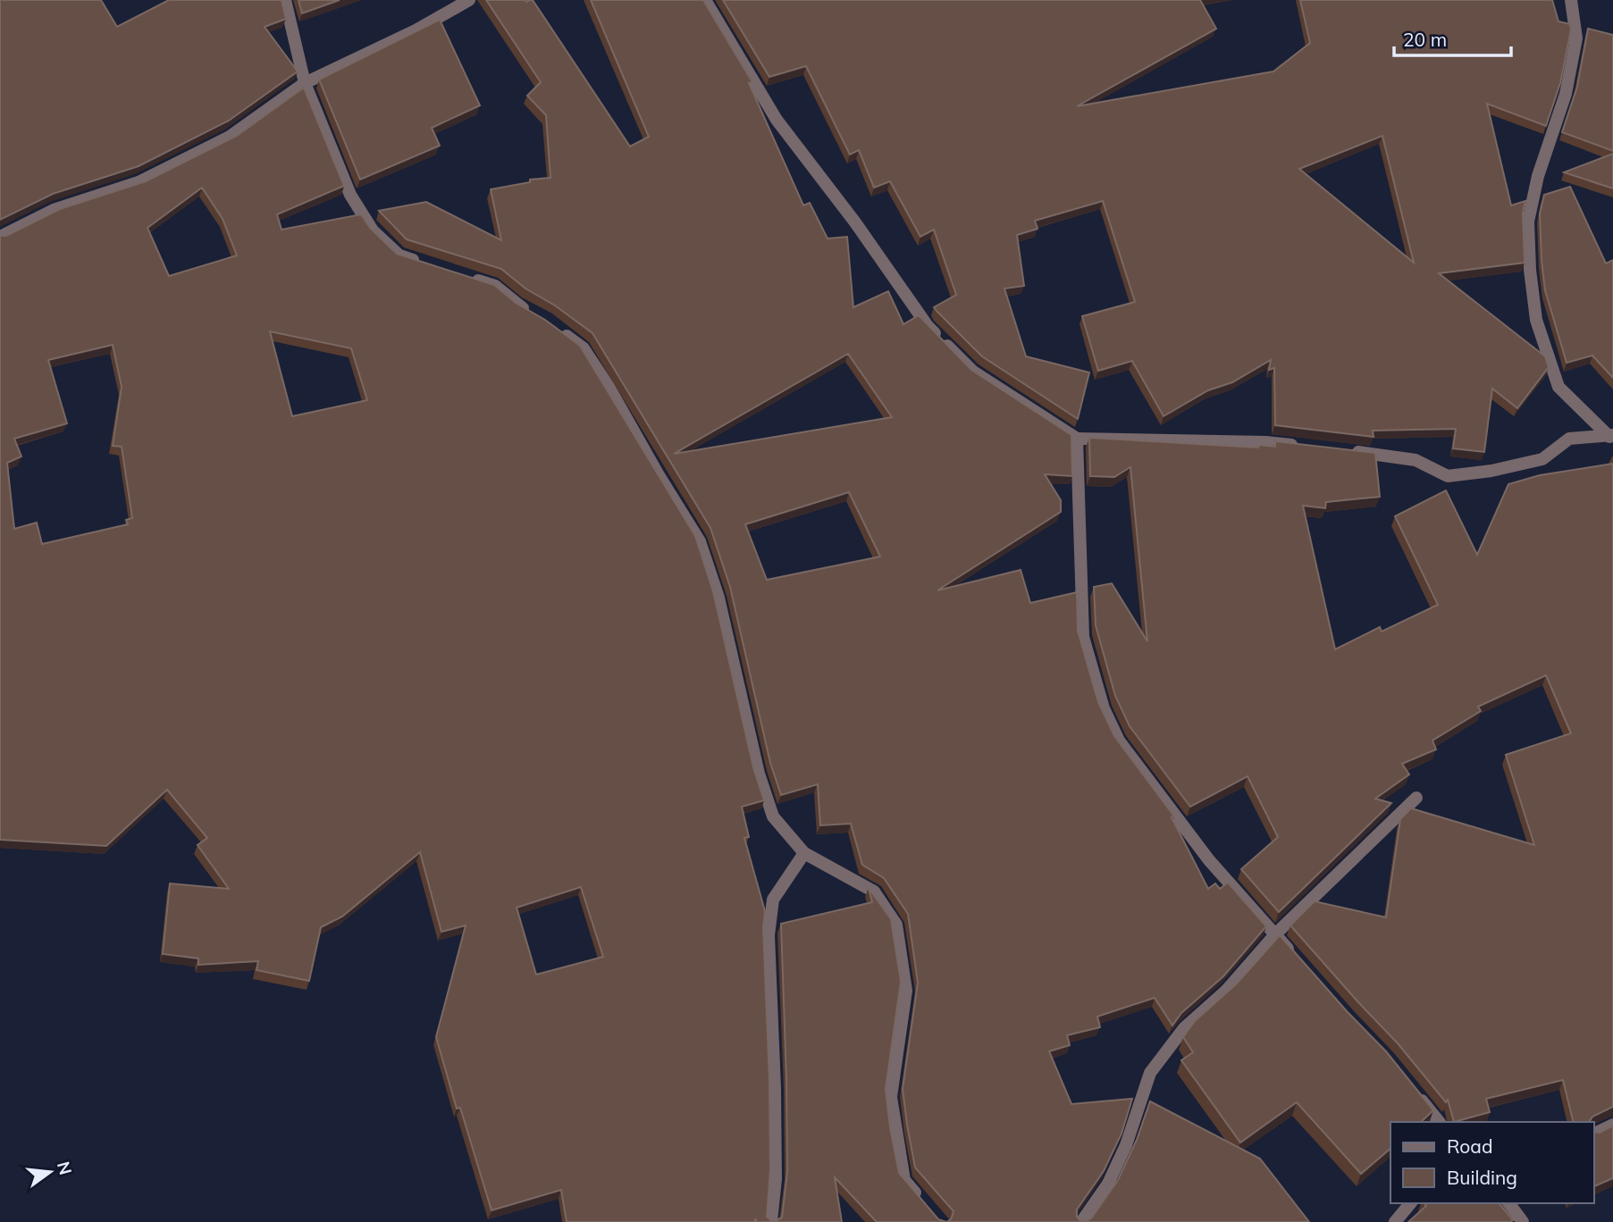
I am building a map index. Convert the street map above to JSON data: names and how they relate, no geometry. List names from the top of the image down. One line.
{"legend":["Road","Building"],"scale_bar":"20 m","north":"right"}
